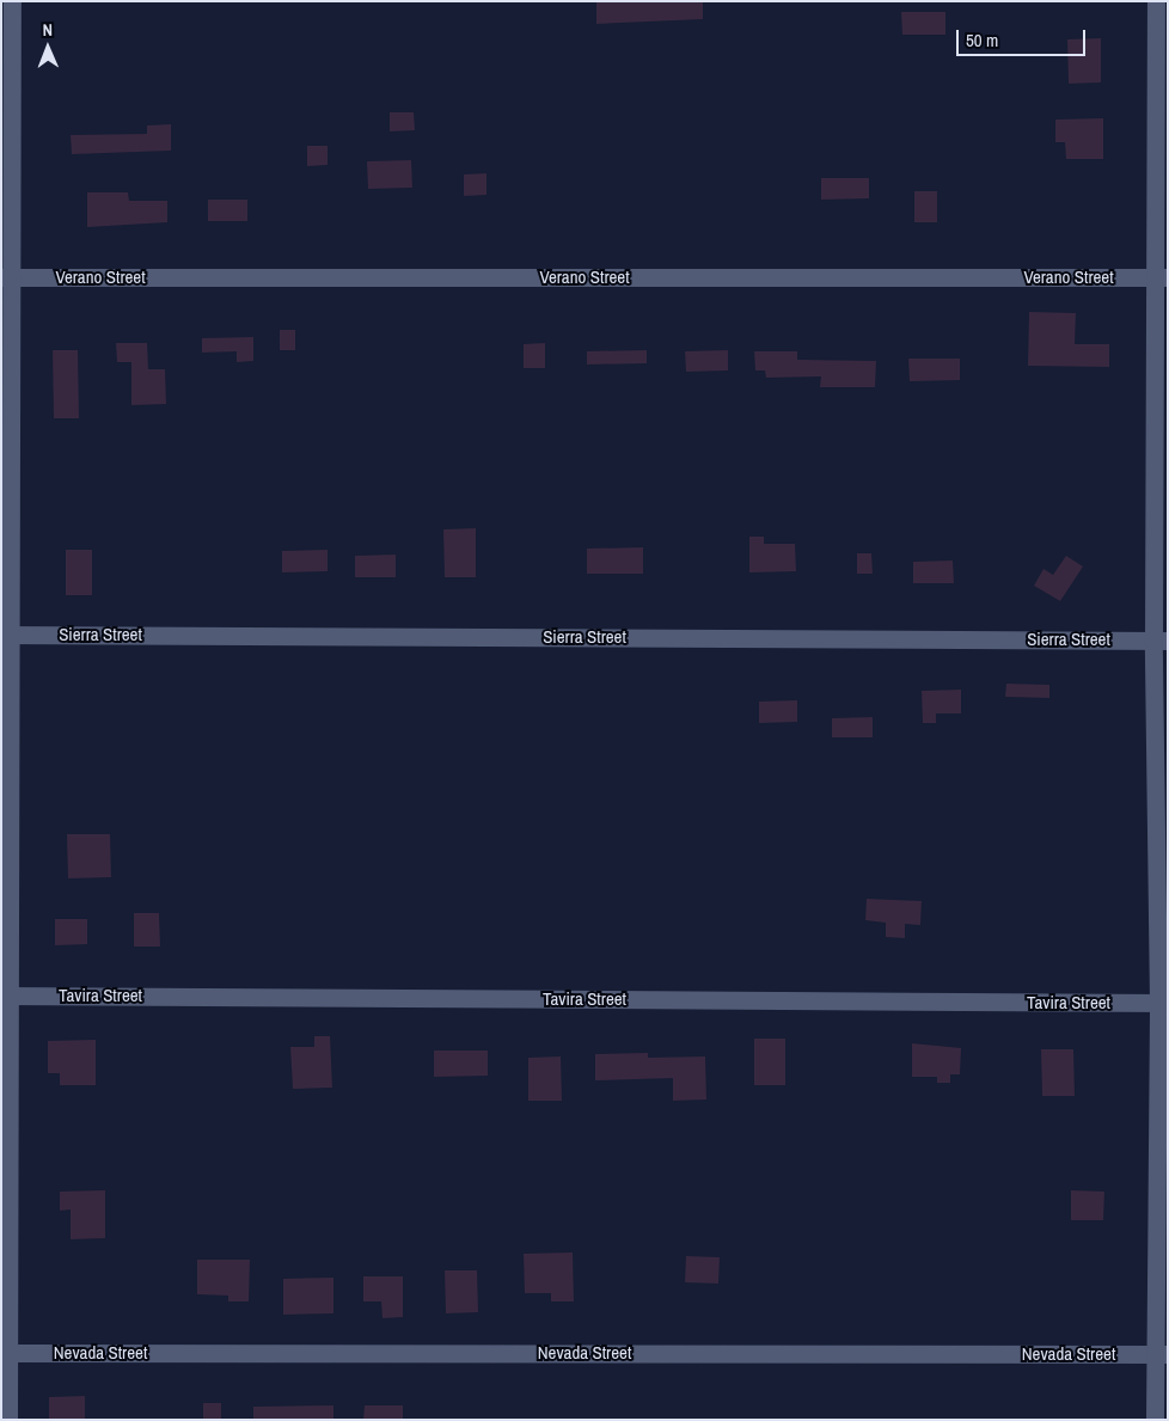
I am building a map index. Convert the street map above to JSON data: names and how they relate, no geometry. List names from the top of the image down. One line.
{"streets":{"street":["Verano Street","Sierra Street","Tavira Street","Nevada Street"]},"scale_bar":"50 m","north":"top"}
